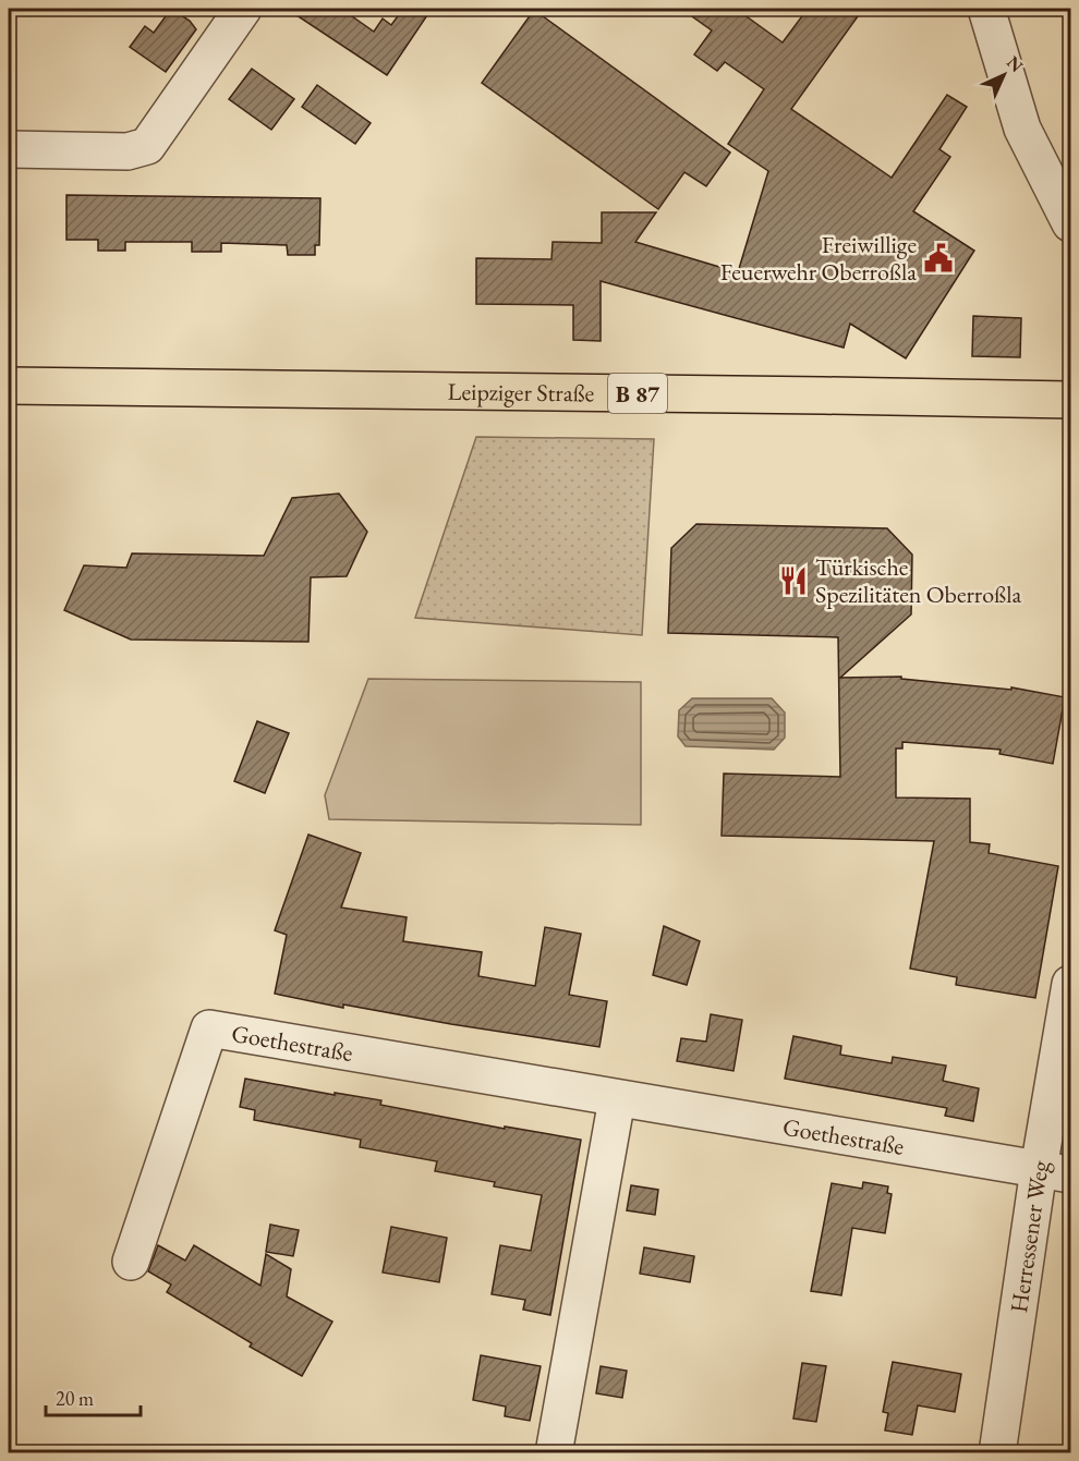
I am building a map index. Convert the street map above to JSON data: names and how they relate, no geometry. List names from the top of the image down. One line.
{"streets":{"main road":["Leipziger Straße","B 87"],"street":["Goethestraße","Herressener Weg"]},"crossings":[["Goethestraße","Herressener Weg"]],"places":{"public building":["Freiwillige Feuerwehr Oberroßla"],"restaurant":["Türkische Spezilitäten Oberroßla"]},"scale_bar":"20 m","north":"top right"}
